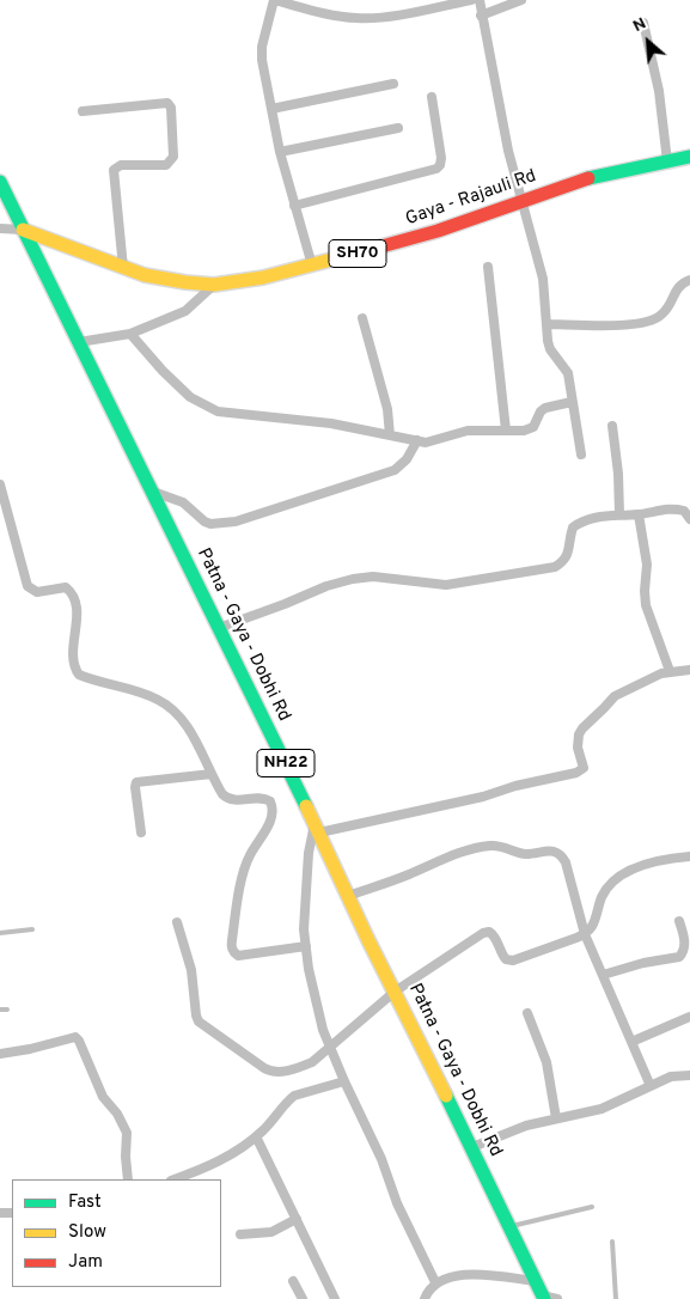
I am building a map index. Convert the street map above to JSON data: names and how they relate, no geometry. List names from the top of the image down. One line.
{"streets":{"main road":["Gaya - Rajauli Rd","SH70","Patna - Gaya - Dobhi Rd","NH22"]},"crossings":[["Gaya - Rajauli Rd","Patna - Gaya - Dobhi Rd"]],"legend":["Fast","Slow","Jam"],"north":"top left"}
